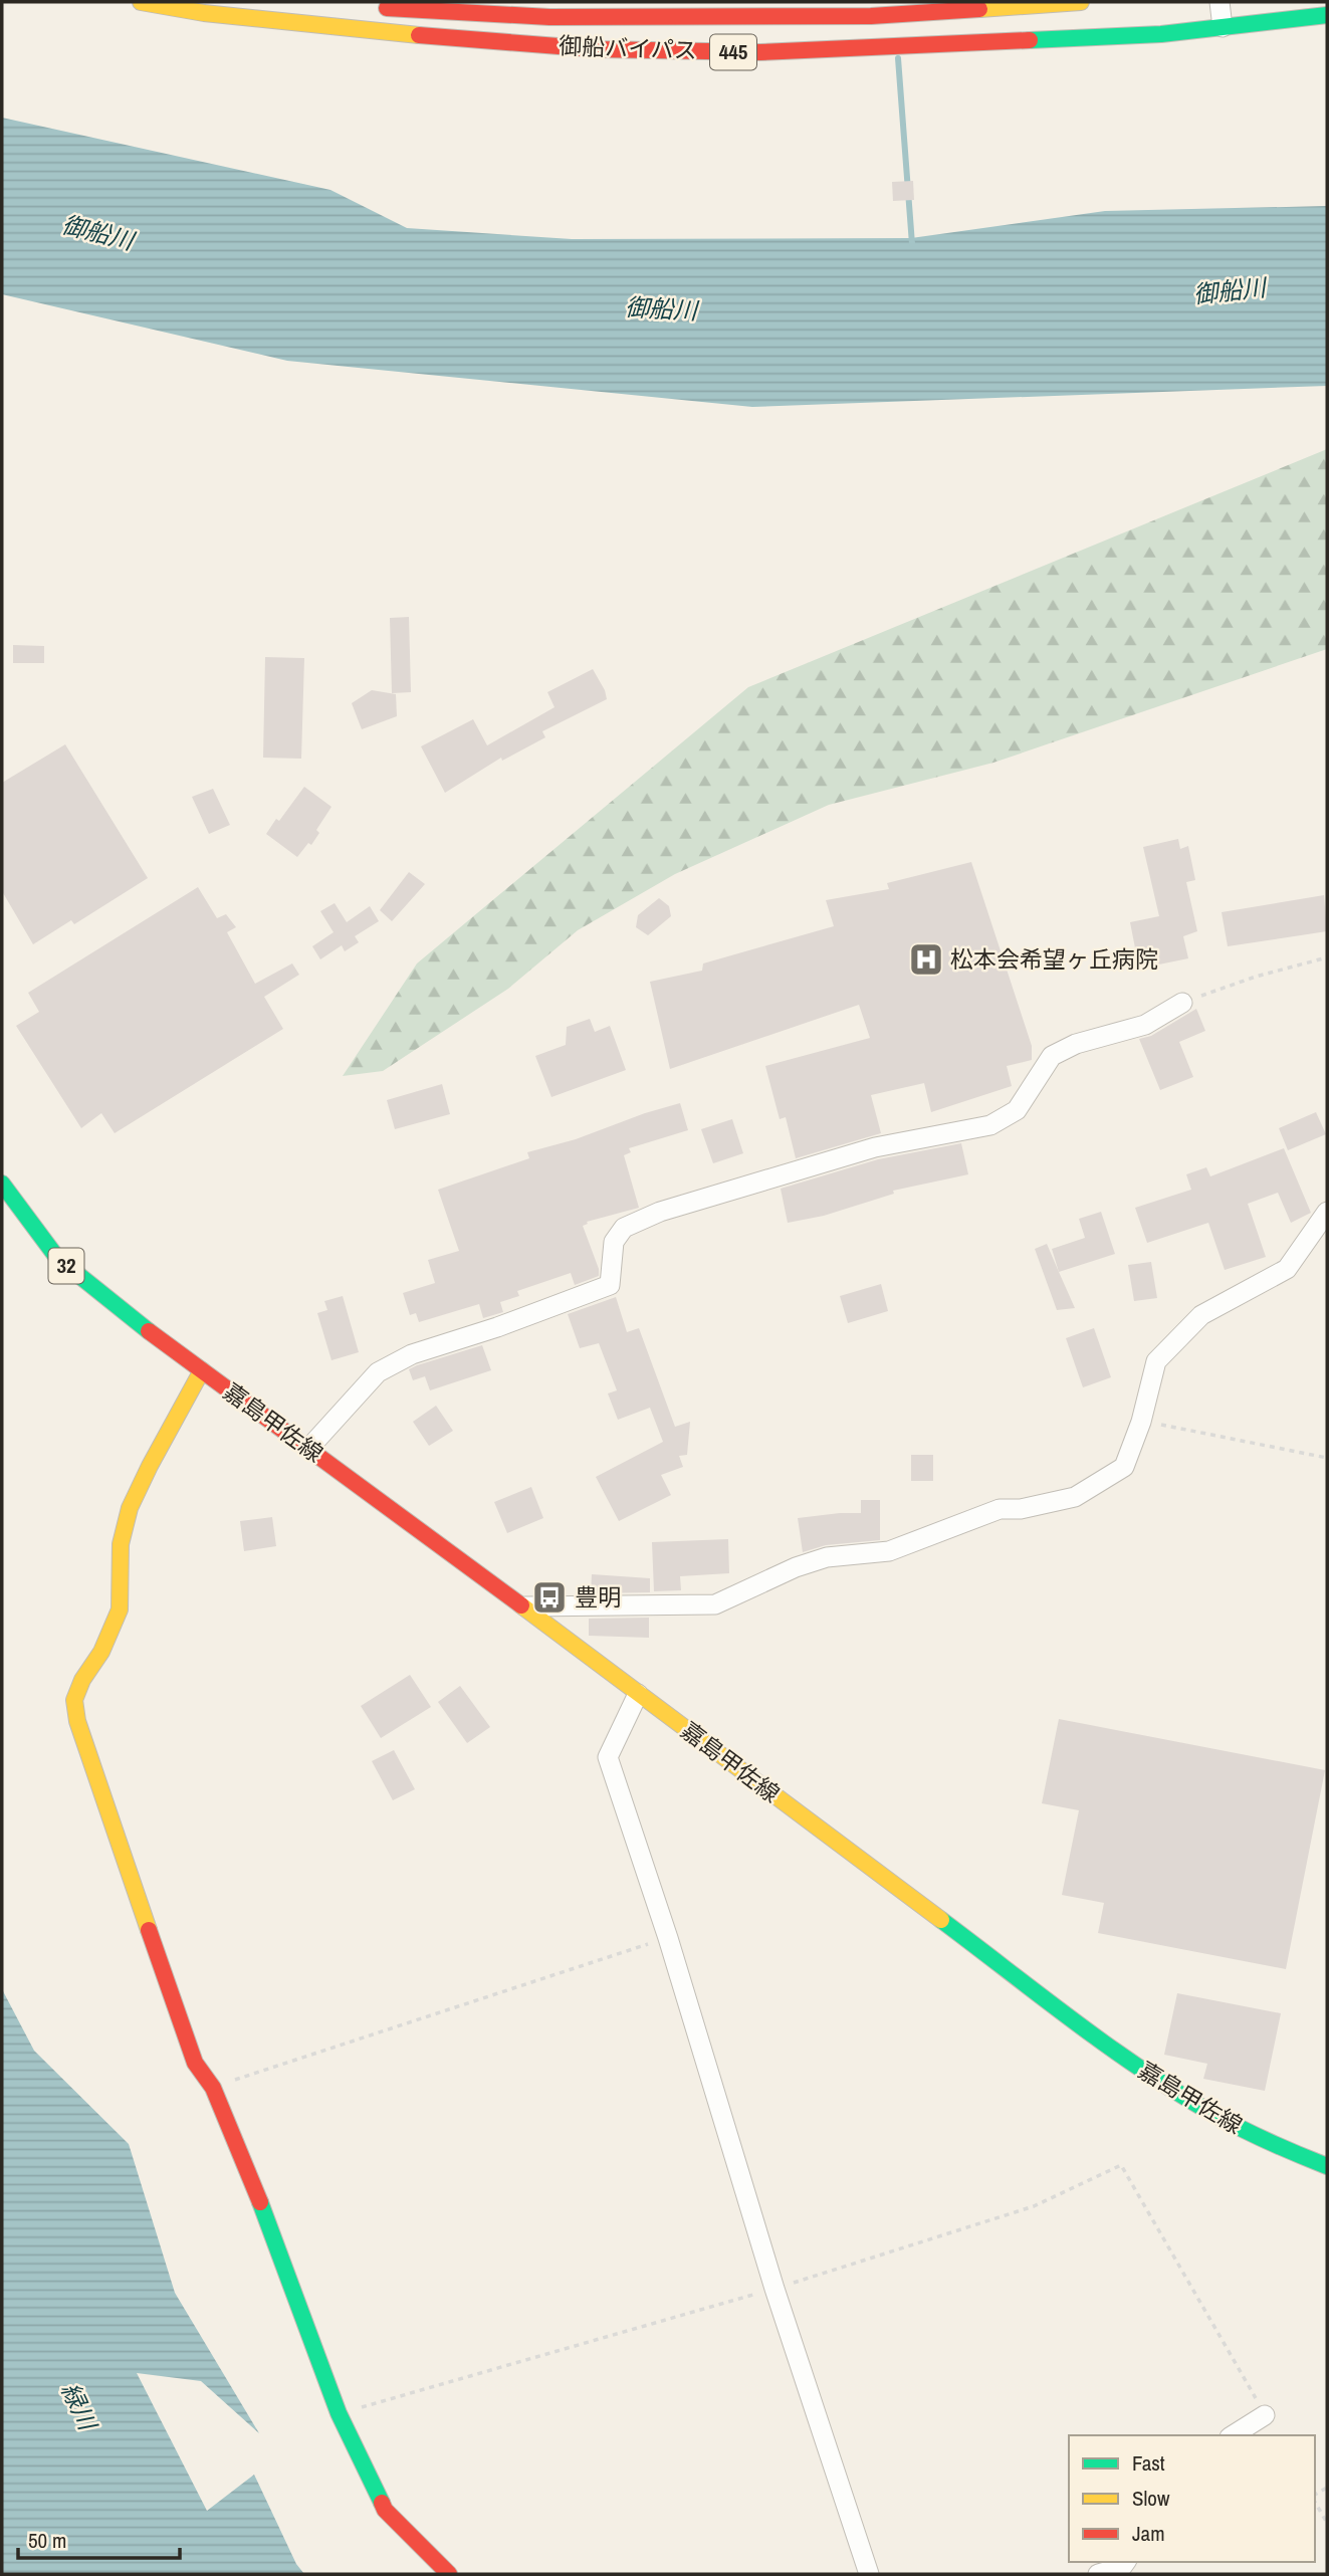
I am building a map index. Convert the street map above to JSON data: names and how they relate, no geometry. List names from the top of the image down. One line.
{"streets":{"main road":["御船バイパス","445","32","嘉島甲佐線"]},"water":["御船川","緑川"],"places":{"hospital":["松本会希望ヶ丘病院"],"bus stop":["豊明"]},"legend":["Fast","Slow","Jam"],"scale_bar":"50 m"}
